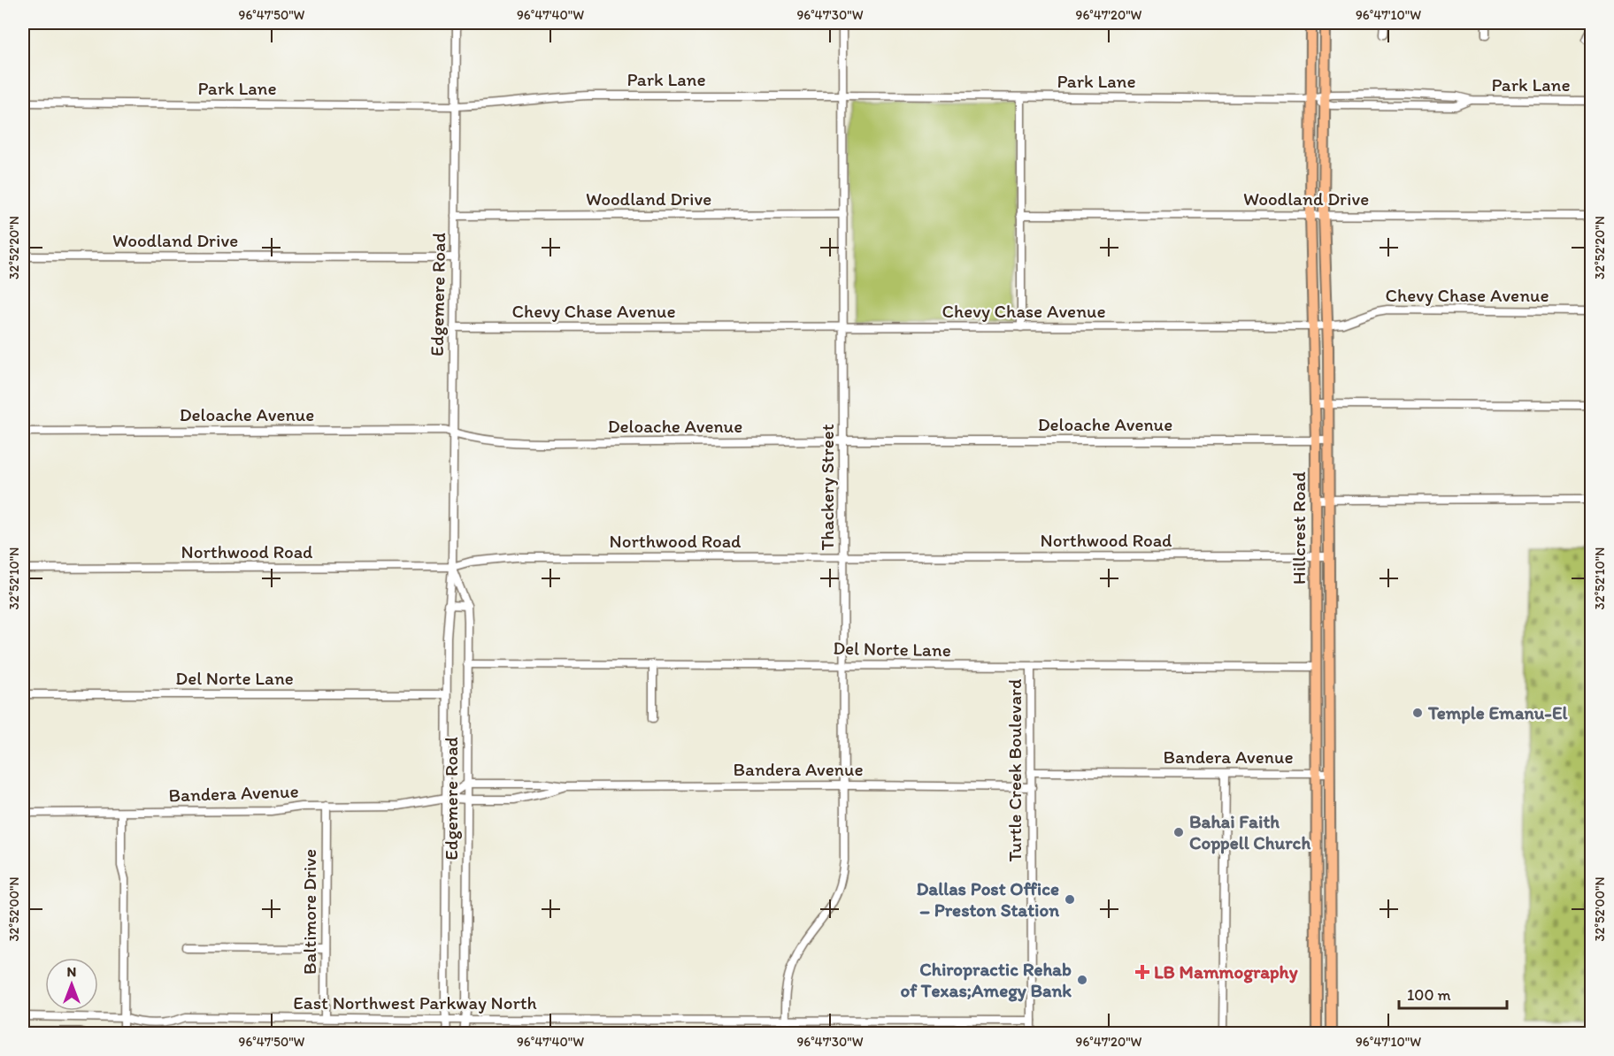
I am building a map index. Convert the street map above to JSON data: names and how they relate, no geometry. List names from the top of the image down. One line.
{"streets":{"main road":["Hillcrest Road"],"street":["Park Lane","Woodland Drive","Edgemere Road","Chevy Chase Avenue","Deloache Avenue","Thackery Street","Northwood Road","Del Norte Lane","Bandera Avenue","Turtle Creek Boulevard","Baltimore Drive","East Northwest Parkway North"]},"crossings":[["Park Lane","Edgemere Road"],["Park Lane","Thackery Street"],["Park Lane","Hillcrest Road"],["Woodland Drive","Edgemere Road"],["Woodland Drive","Thackery Street"],["Woodland Drive","Hillcrest Road"],["Edgemere Road","Chevy Chase Avenue"],["Edgemere Road","Deloache Avenue"],["Edgemere Road","Northwood Road"],["Edgemere Road","Del Norte Lane"],["Edgemere Road","Bandera Avenue"],["Edgemere Road","East Northwest Parkway North"],["Chevy Chase Avenue","Thackery Street"],["Chevy Chase Avenue","Hillcrest Road"],["Deloache Avenue","Thackery Street"],["Deloache Avenue","Hillcrest Road"],["Thackery Street","Northwood Road"],["Thackery Street","Del Norte Lane"],["Thackery Street","Bandera Avenue"],["Thackery Street","East Northwest Parkway North"],["Hillcrest Road","Northwood Road"],["Hillcrest Road","Del Norte Lane"],["Hillcrest Road","Bandera Avenue"],["Del Norte Lane","Turtle Creek Boulevard"],["Bandera Avenue","Turtle Creek Boulevard"],["Bandera Avenue","Baltimore Drive"],["Turtle Creek Boulevard","East Northwest Parkway North"],["Baltimore Drive","East Northwest Parkway North"]],"places":{"other":["Temple Emanu-El","Bahai Faith Coppell Church","Dallas Post Office – Preston Station","Chiropractic Rehab of Texas;Amegy Bank"],"health":["LB Mammography"]},"scale_bar":"100 m","north":"top","coordinates":["96°47'50\"W","96°47'40\"W","96°47'30\"W","96°47'20\"W","96°47'10\"W","32°52'20\"N","32°52'10\"N","32°52'00\"N"]}
